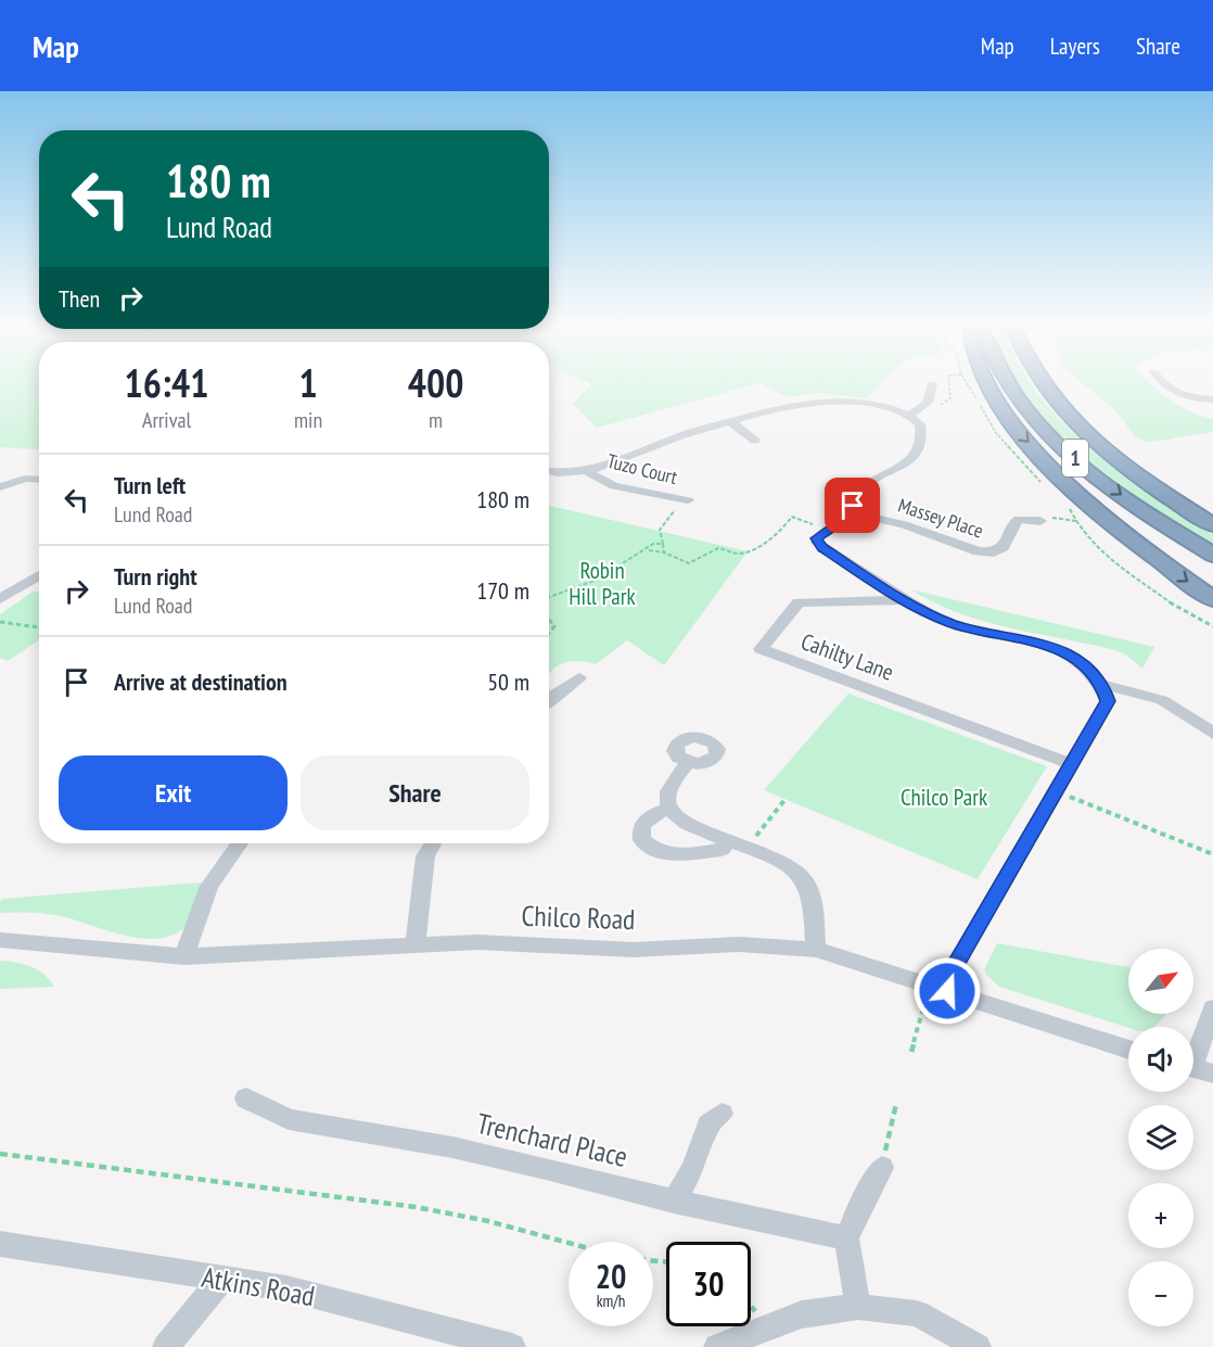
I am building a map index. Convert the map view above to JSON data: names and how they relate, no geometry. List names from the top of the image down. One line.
{"streets":{"highway":["1"],"street":["Tuzo Court","Massey Place","Cahilty Lane","Chilco Road","Trenchard Place","Atkins Road"]},"parks":["Robin Hill Park","Chilco Park"],"north":"top right","page":{"header":"Map","nav":["Map","Layers","Share"],"turn":["180 m","Lund Road"],"then":"Then","eta":["16:41","Arrival","1","min","400","m"],"list":[{"name":"Turn left","note":"Lund Road","value":"180 m"},{"name":"Turn right","note":"Lund Road","value":"170 m"},{"name":"Arrive at destination","value":"50 m"}],"buttons":["Exit","Share"],"map_buttons":["+","−"],"speed":"20 km/h","limit":"30"}}
